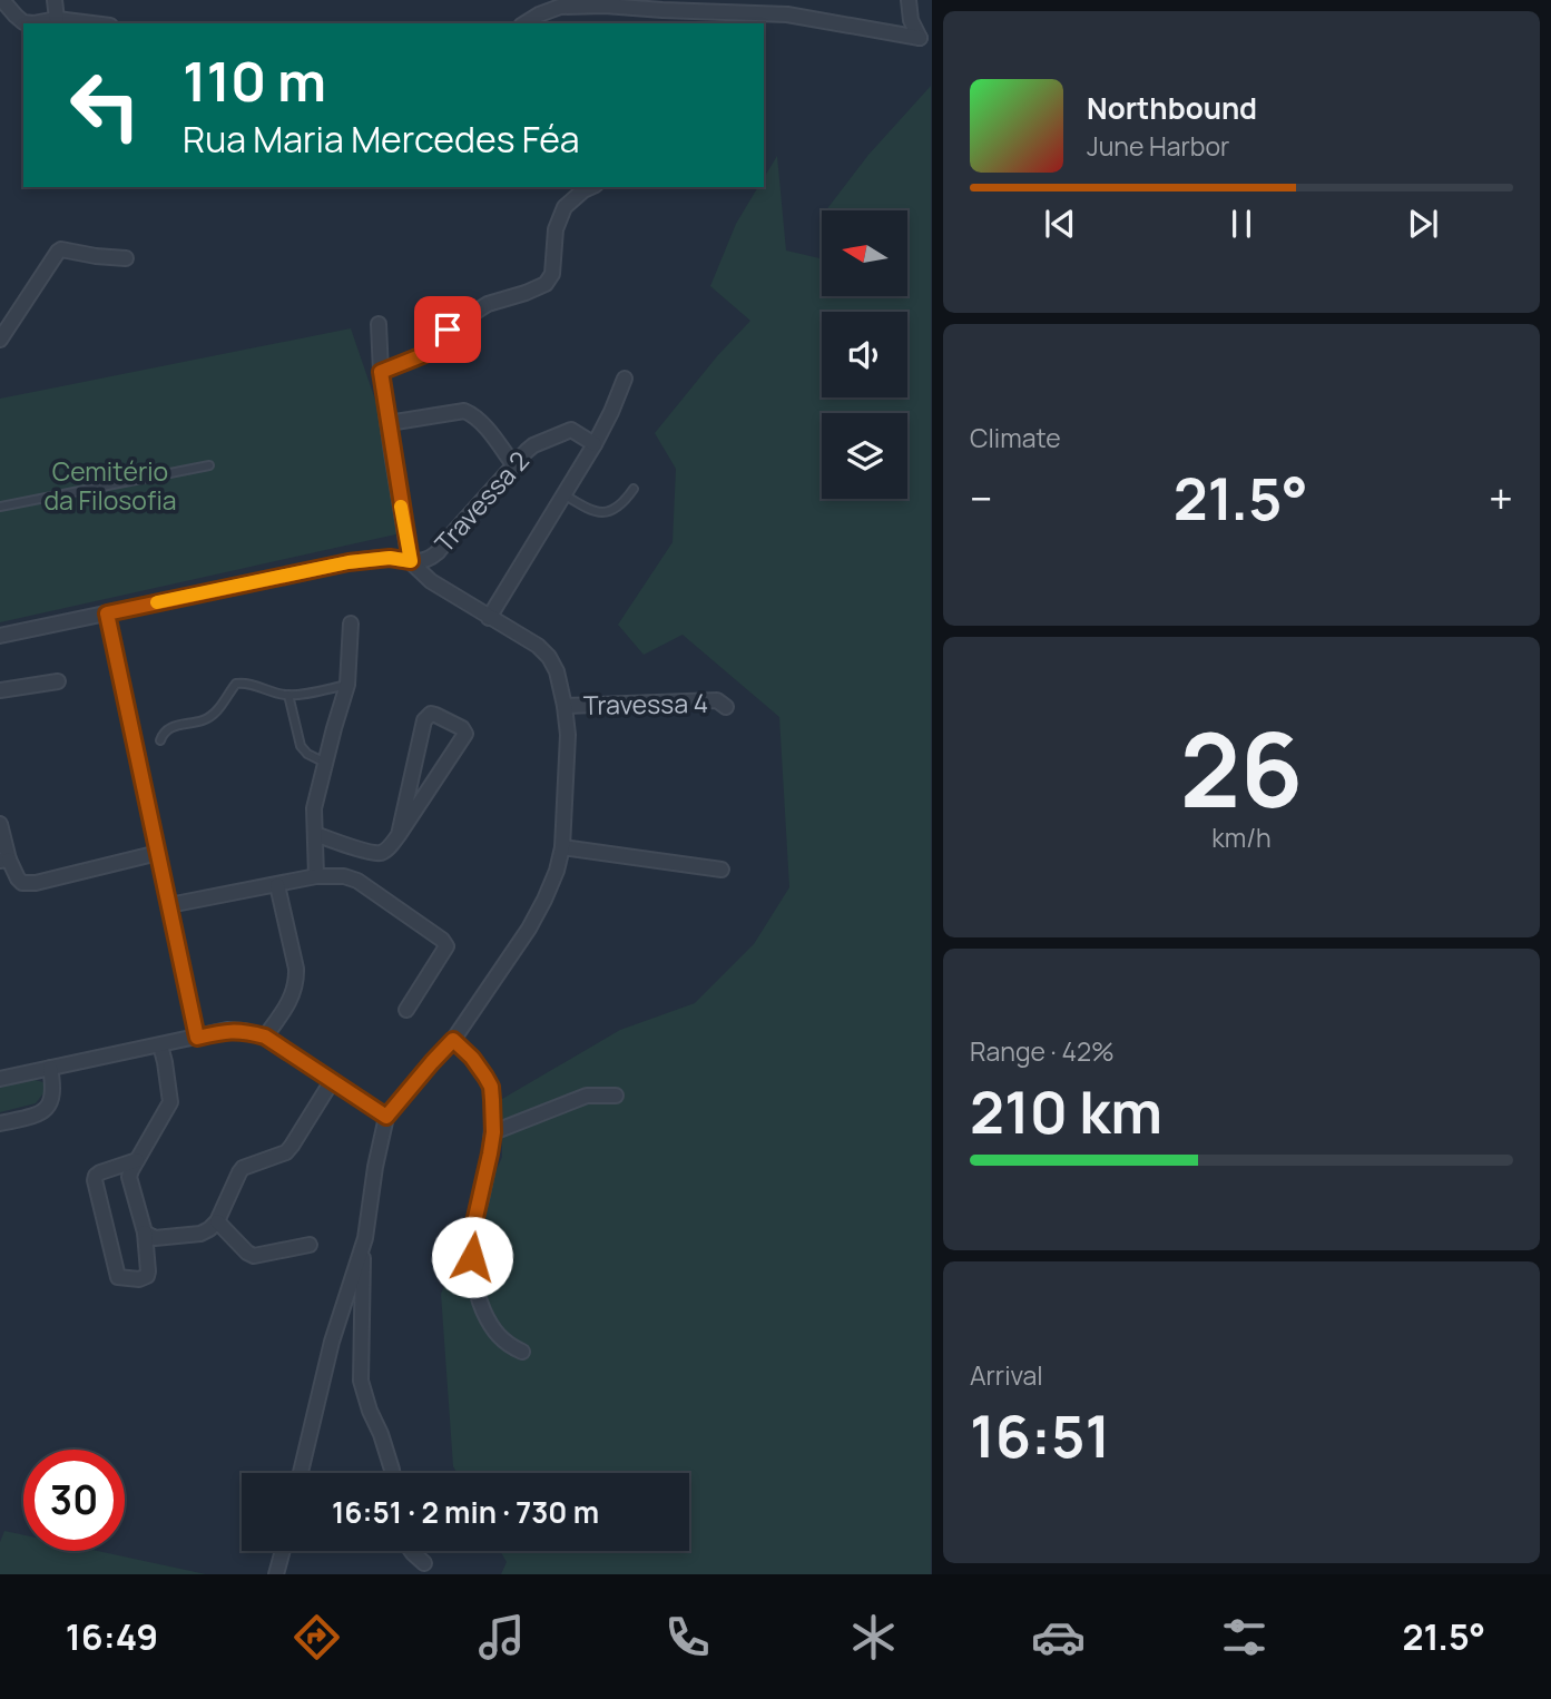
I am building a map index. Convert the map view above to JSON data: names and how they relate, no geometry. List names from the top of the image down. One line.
{"streets":{"street":["Travessa 2","Travessa 4"]},"parks":["Cemitério da Filosofia"],"north":"left","page":{"turn":["110 m","Rua Maria Mercedes Féa"],"song":["Northbound","June Harbor"],"tile":["Climate",["26","km/h"],["Range · 42%","210 km"],["Arrival","16:51"]],"heat":["−","21.5°","+"],"limit":"30","trip":"16:51 · 2 min · 730 m","tabs":["16:49","21.5°"]}}
